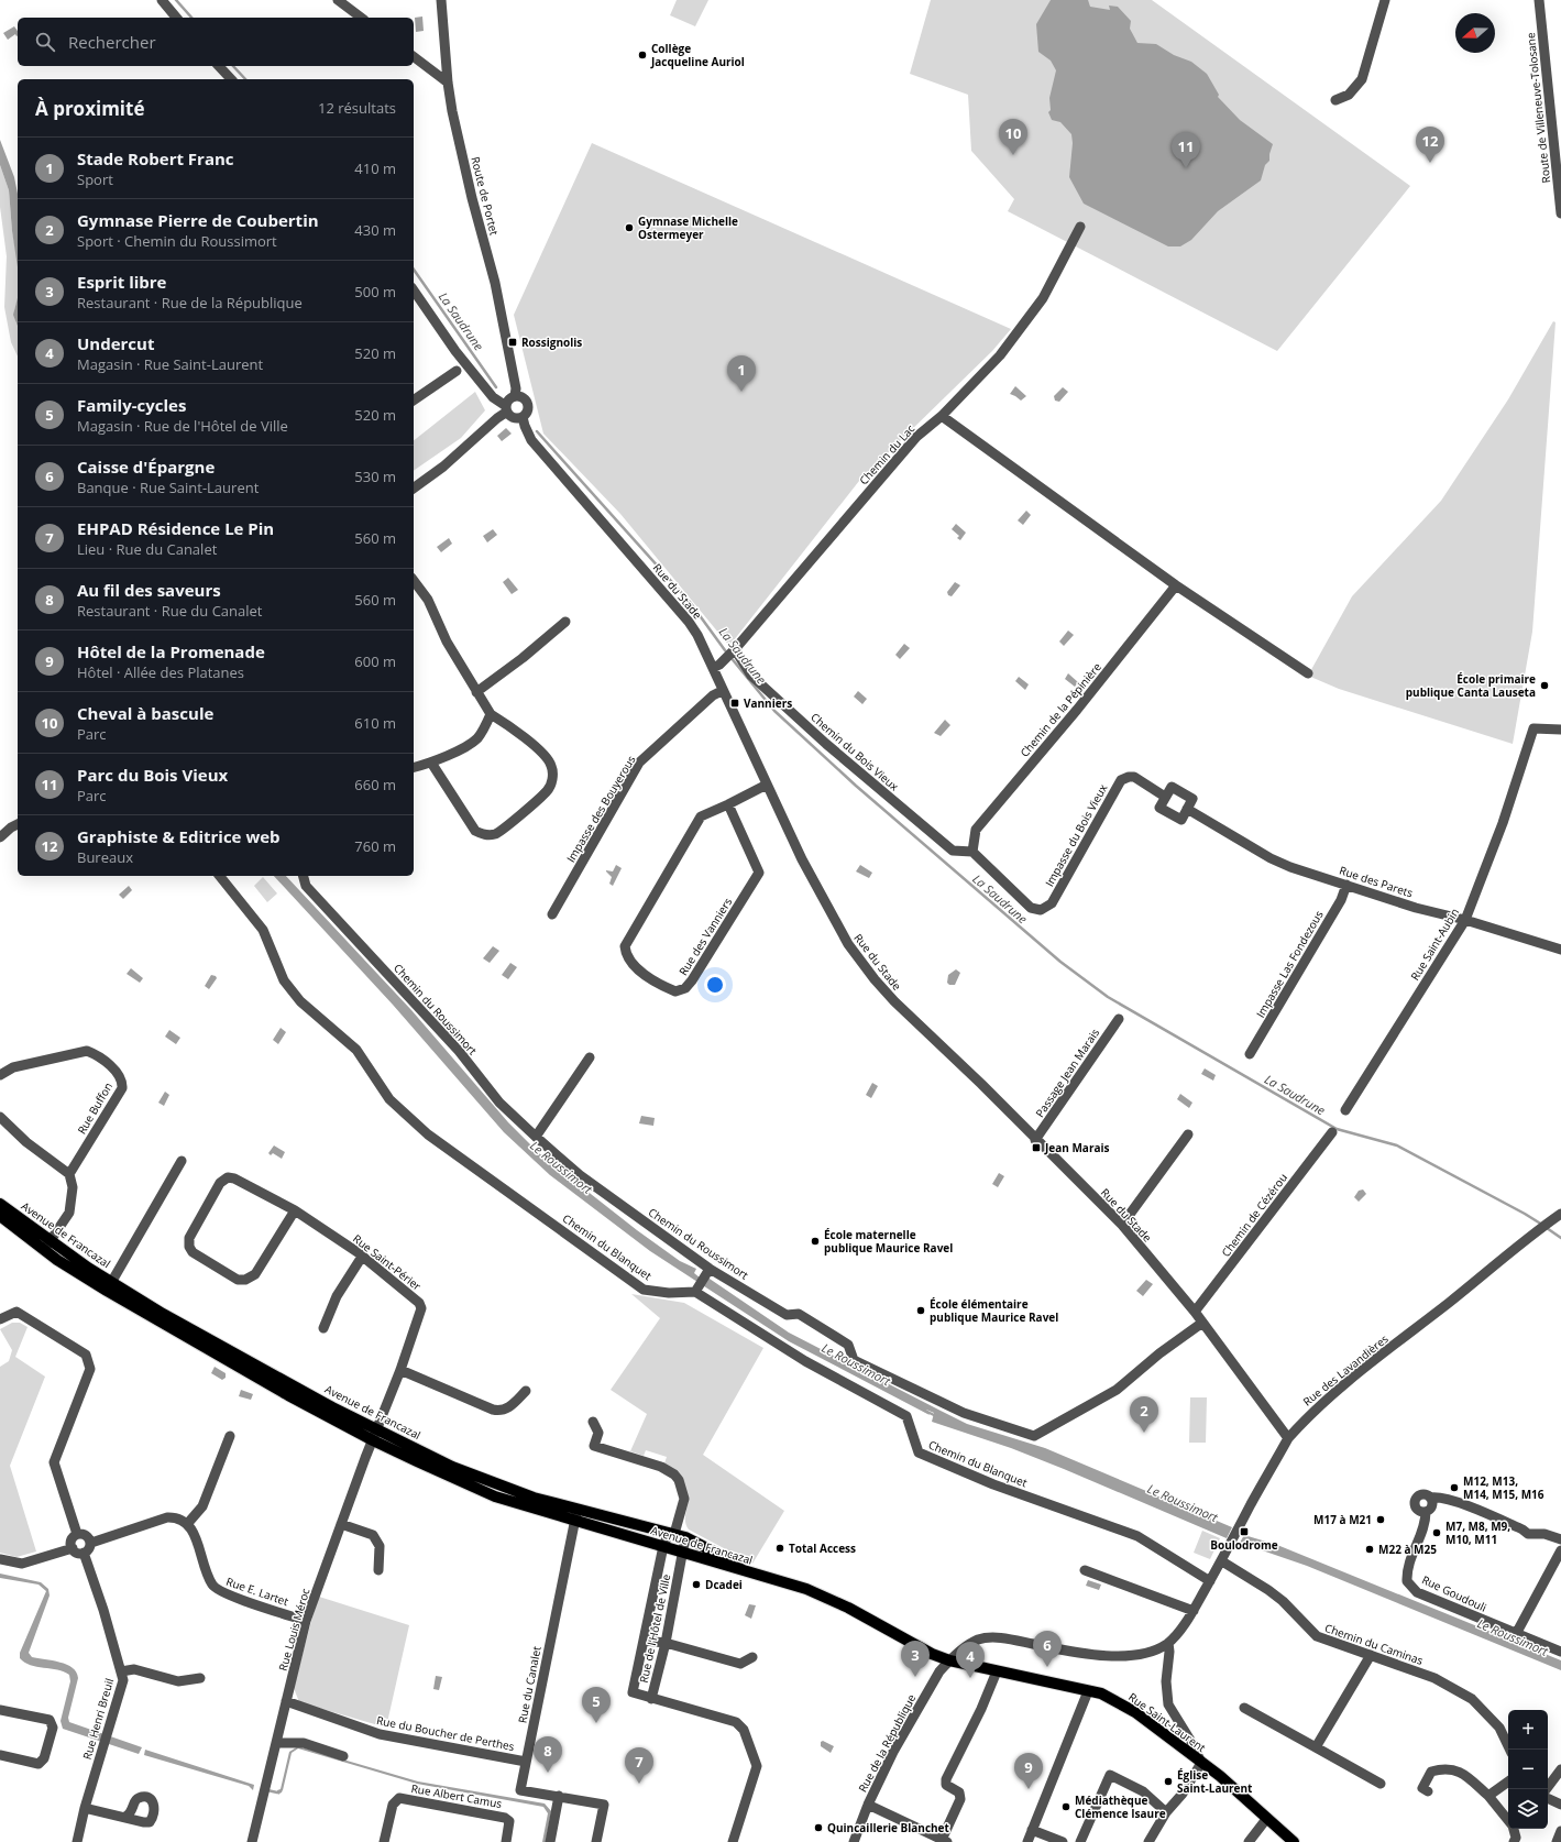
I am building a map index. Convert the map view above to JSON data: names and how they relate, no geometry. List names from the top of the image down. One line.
{"streets":{"main road":["Avenue de Francazal","Rue Saint-Laurent"],"street":["Route de Villeneuve-Tolosane","Route de Portet","Chemin du Lac","Rue du Stade","Chemin de la Pépinière","Chemin du Bois Vieux","Impasse des Bouyerous","Impasse du Bois Vieux","Rue des Parets","Rue des Vanniers","Rue Saint-Aubin","Impasse Las Fondezous","Chemin du Roussimort","Passage Jean Marais","Rue Buffon","Chemin de Cézérou","Chemin du Blanquet","Rue Saint-Périer","Rue des Lavandières","Rue E. Lartet","Rue Goudouli","Rue de l'Hôtel de Ville","Rue Louis Méroc","Chemin du Caminas","Rue du Canalet","Rue Henri Breuil","Rue du Boucher de Perthes","Rue de la République","Rue Albert Camus"]},"crossings":[["Route de Portet","Rue du Stade"],["Chemin du Lac","Rue du Stade"],["Chemin du Lac","Chemin du Bois Vieux"],["Rue du Stade","Impasse des Bouyerous"],["Rue du Stade","Rue des Vanniers"],["Rue du Stade","Chemin du Roussimort"],["Rue du Stade","Passage Jean Marais"],["Rue du Stade","Chemin de Cézérou"],["Rue du Stade","Rue des Lavandières"],["Chemin de la Pépinière","Chemin du Bois Vieux"],["Chemin de la Pépinière","Impasse du Bois Vieux"],["Chemin du Bois Vieux","Impasse du Bois Vieux"],["Rue des Parets","Rue Saint-Aubin"],["Rue des Parets","Impasse Las Fondezous"],["Avenue de Francazal","Rue Saint-Périer"],["Avenue de Francazal","Rue des Lavandières"],["Avenue de Francazal","Rue de l'Hôtel de Ville"],["Avenue de Francazal","Rue Louis Méroc"],["Avenue de Francazal","Rue du Canalet"],["Avenue de Francazal","Rue Saint-Laurent"],["Avenue de Francazal","Rue de la République"],["Chemin du Blanquet","Rue des Lavandières"],["Rue Saint-Périer","Rue Louis Méroc"],["Rue des Lavandières","Chemin du Caminas"],["Rue des Lavandières","Rue Saint-Laurent"],["Rue des Lavandières","Rue de la République"],["Rue E. Lartet","Rue Louis Méroc"],["Rue Louis Méroc","Rue du Boucher de Perthes"],["Rue du Canalet","Rue du Boucher de Perthes"],["Rue Saint-Laurent","Rue de la République"]],"water":["La Saudrune","Le Roussimort"],"places":{"other":["Collège Jacqueline Auriol","Gymnase Michelle Ostermeyer","École primaire publique Canta Lauseta","École maternelle publique Maurice Ravel","École élémentaire publique Maurice Ravel","M12, M13, M14, M15, M16","M17 à M21","M7, M8, M9, M10, M11","Total Access","M22 à M25","Dcadei","Église Saint-Laurent","Médiathèque Clémence Isaure","Quincaillerie Blanchet"],"transit":["Rossignolis","Vanniers","Jean Marais","Boulodrome"]},"north":"left","page":{"search":"Rechercher","heading":["À proximité","12 résultats"],"pins":["10","12","11","1","2","6","3","4","5","8","7","9"],"list":[{"mark":"1","name":"Stade Robert Franc","note":"Sport","value":"410 m"},{"mark":"2","name":"Gymnase Pierre de Coubertin","note":"Sport · Chemin du Roussimort","value":"430 m"},{"mark":"3","name":"Esprit libre","note":"Restaurant · Rue de la République","value":"500 m"},{"mark":"4","name":"Undercut","note":"Magasin · Rue Saint-Laurent","value":"520 m"},{"mark":"5","name":"Family-cycles","note":"Magasin · Rue de l'Hôtel de Ville","value":"520 m"},{"mark":"6","name":"Caisse d'Épargne","note":"Banque · Rue Saint-Laurent","value":"530 m"},{"mark":"7","name":"EHPAD Résidence Le Pin","note":"Lieu · Rue du Canalet","value":"560 m"},{"mark":"8","name":"Au fil des saveurs","note":"Restaurant · Rue du Canalet","value":"560 m"},{"mark":"9","name":"Hôtel de la Promenade","note":"Hôtel · Allée des Platanes","value":"600 m"},{"mark":"10","name":"Cheval à bascule","note":"Parc","value":"610 m"},{"mark":"11","name":"Parc du Bois Vieux","note":"Parc","value":"660 m"},{"mark":"12","name":"Graphiste & Editrice web","note":"Bureaux","value":"760 m"}],"map_buttons":["+","−"]}}
